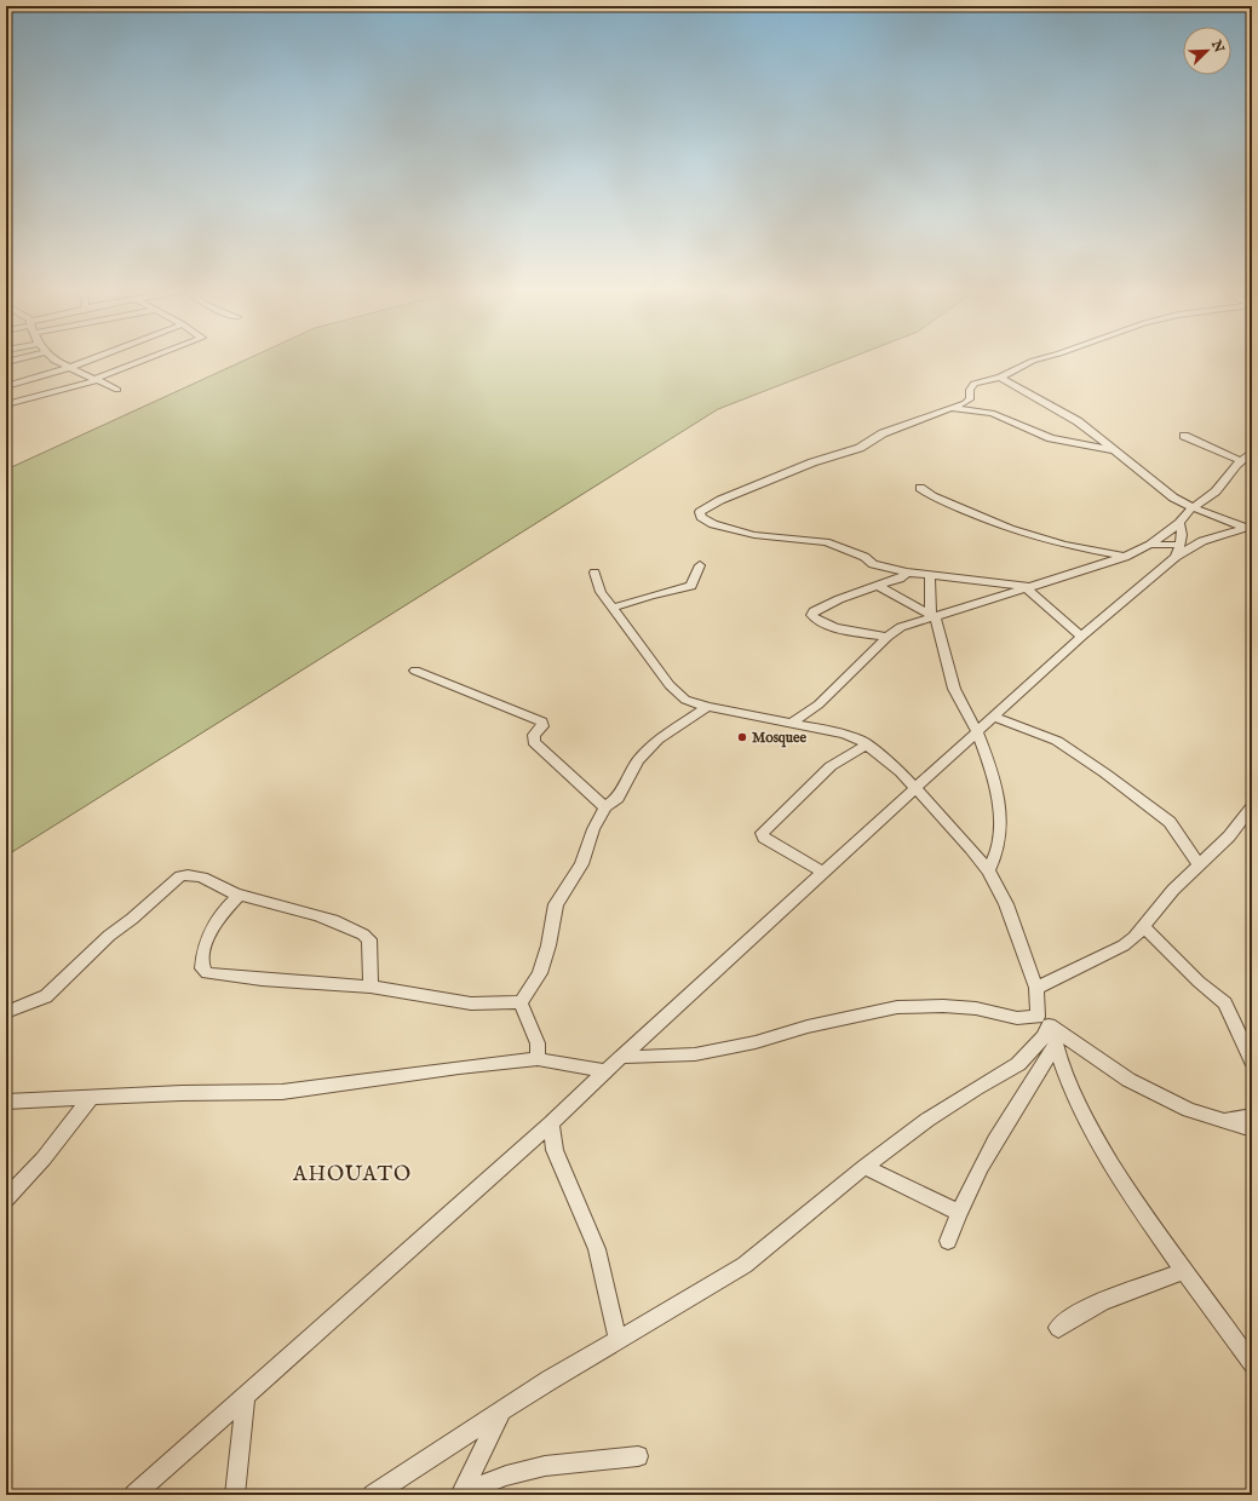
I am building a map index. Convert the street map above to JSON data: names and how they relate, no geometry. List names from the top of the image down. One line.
{"districts":["AHOUATO"],"places":["Mosquee"],"north":"top right"}
